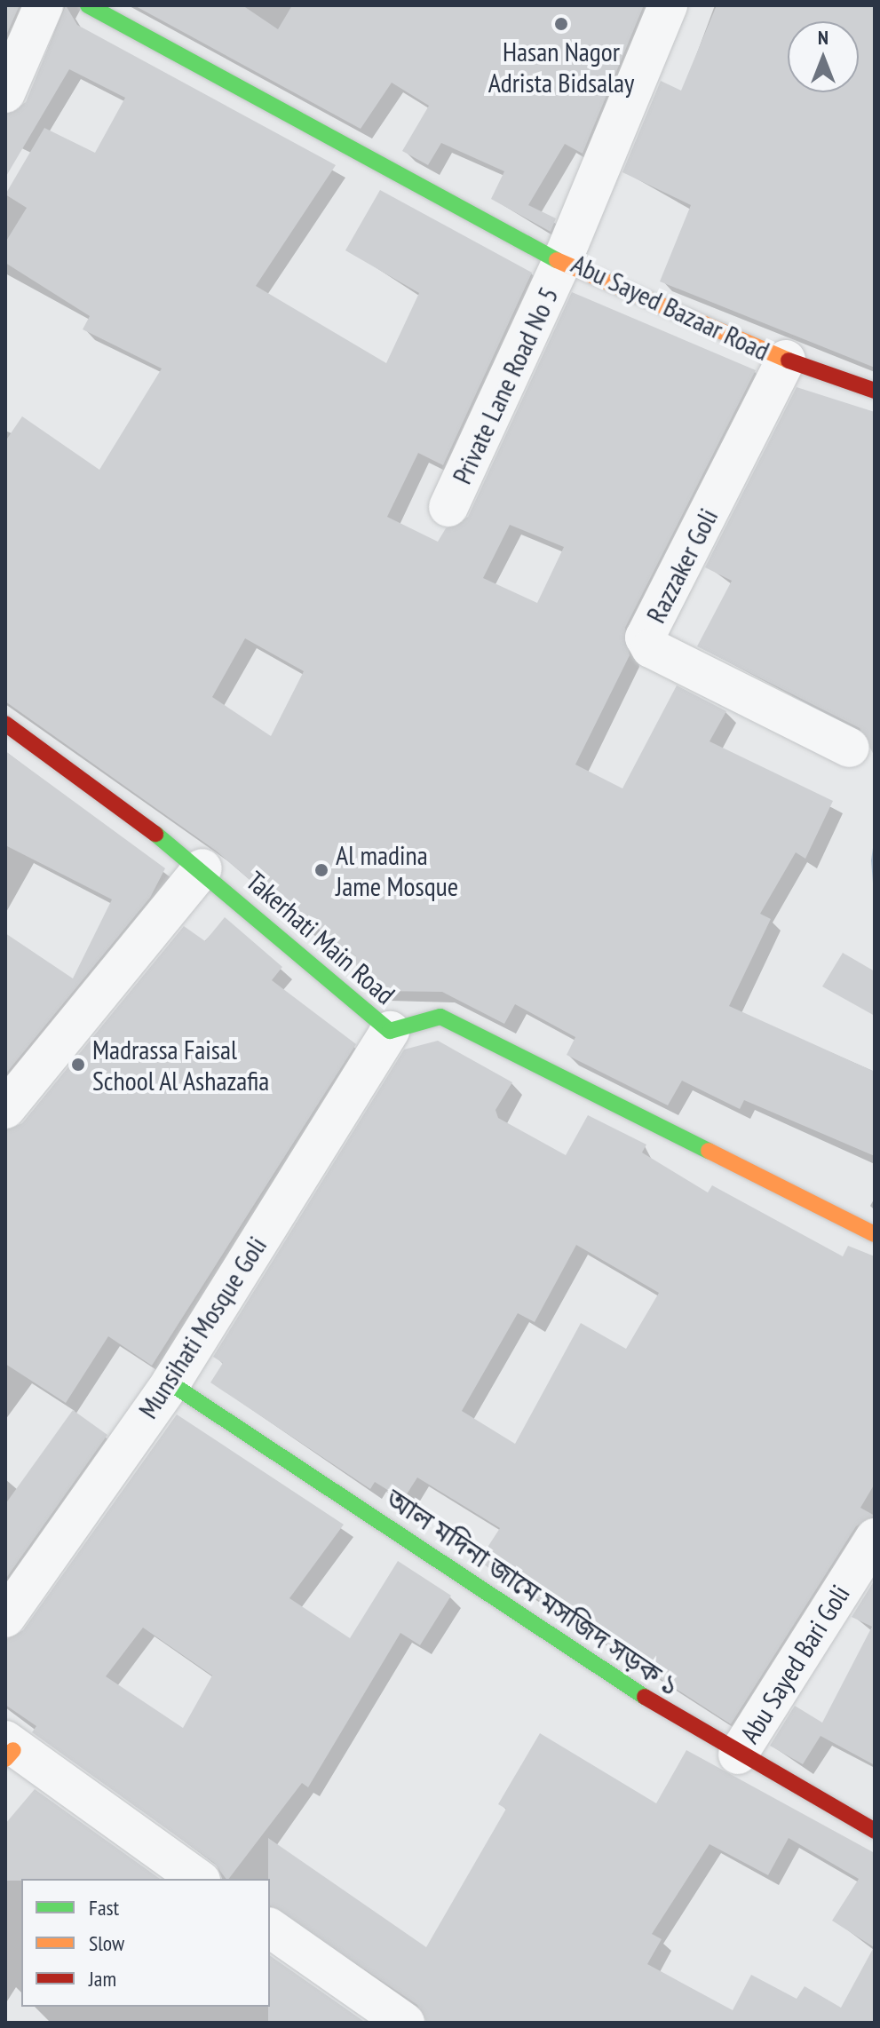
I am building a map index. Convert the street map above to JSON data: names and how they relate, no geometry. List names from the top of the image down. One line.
{"streets":{"street":["Abu Sayed Bazaar Road","Private Lane Road No 5","Razzaker Goli","Takerhati Main Road","Munsihati Mosque Goli","আল মদিনা জামে মসজিদ সড়ক ১","Abu Sayed Bari Goli"]},"crossings":[["Abu Sayed Bazaar Road","Private Lane Road No 5"],["Abu Sayed Bazaar Road","Razzaker Goli"],["Takerhati Main Road","Munsihati Mosque Goli"],["Munsihati Mosque Goli","আল মদিনা জামে মসজিদ সড়ক ১"],["আল মদিনা জামে মসজিদ সড়ক ১","Abu Sayed Bari Goli"]],"places":["Hasan Nagor Adrista Bidsalay","Al madina Jame Mosque","Madrassa Faisal School Al Ashazafia"],"legend":["Fast","Slow","Jam"],"north":"top"}
